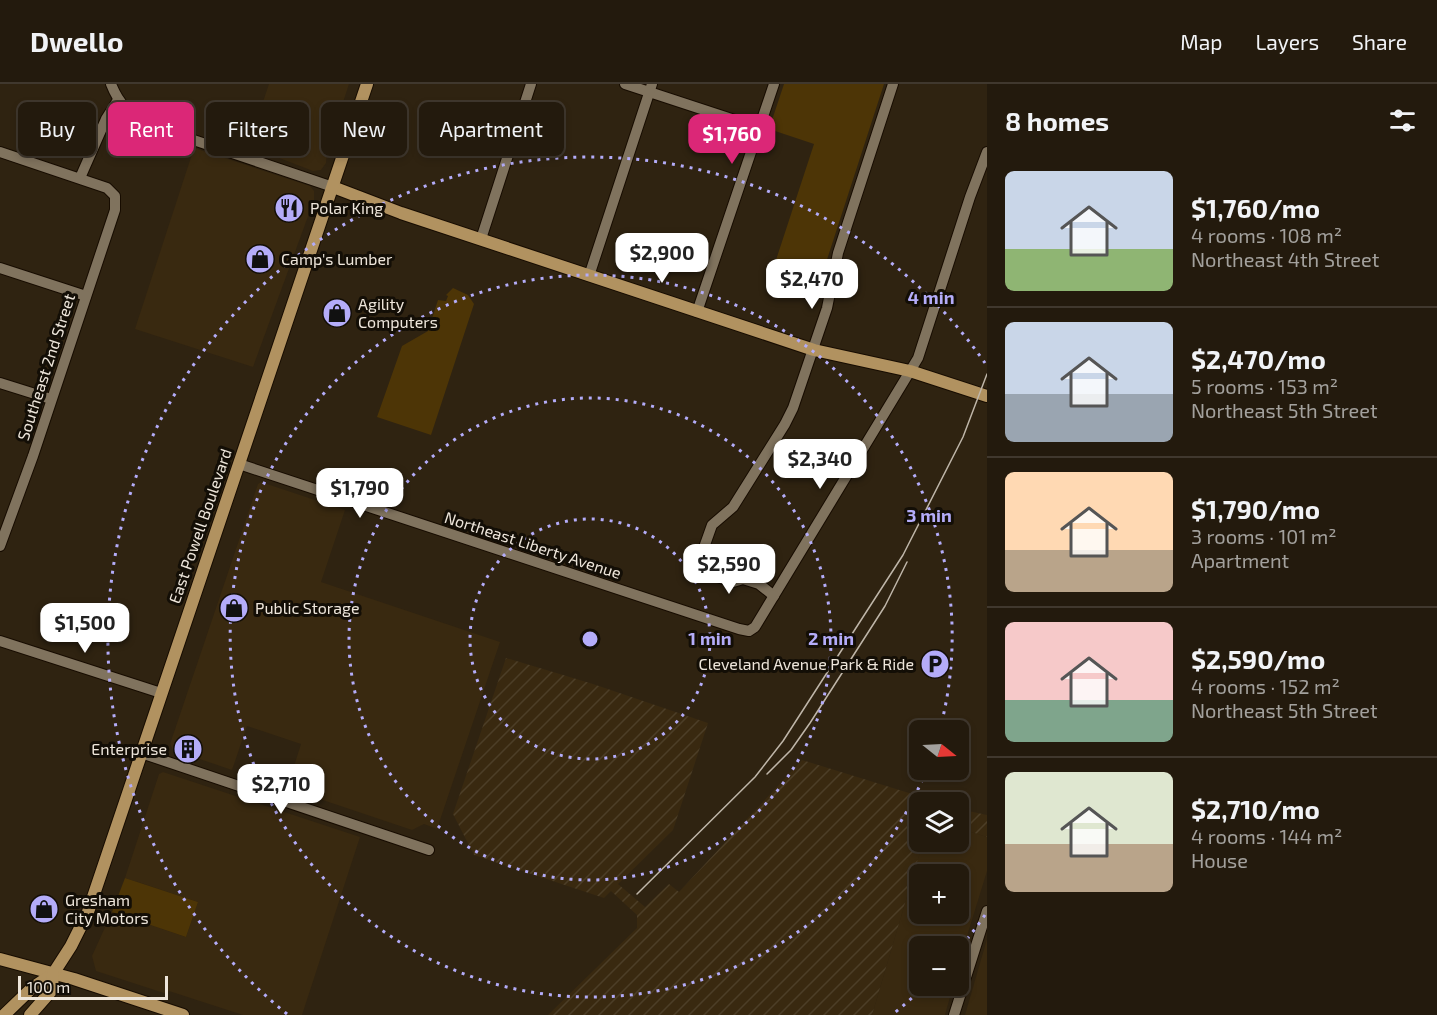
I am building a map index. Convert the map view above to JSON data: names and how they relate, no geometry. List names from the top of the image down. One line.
{"streets":{"main road":["East Powell Boulevard"],"street":["Southeast 2nd Street","Northeast Liberty Avenue"]},"crossings":[["East Powell Boulevard","Northeast Liberty Avenue"]],"places":{"restaurant":["Polar King"],"shop":["Camp's Lumber","Agility Computers","Public Storage","Gresham City Motors"],"parking":["Cleveland Avenue Park & Ride"],"building":["Enterprise"]},"scale_bar":"100 m","north":"right","page":{"header":"Dwello","nav":["Map","Layers","Share"],"heading":"8 homes","chip":["Buy","Rent","Filters","New","Apartment"],"price":["$1,760","$2,900","$2,470","$2,340","$1,790","$2,590","$1,500","$2,710"],"list":[{"name":"$1,760/mo","note":"4 rooms · 108 m² · Northeast 4th Street"},{"name":"$2,470/mo","note":"5 rooms · 153 m² · Northeast 5th Street"},{"name":"$1,790/mo","note":"3 rooms · 101 m² · Apartment"},{"name":"$2,590/mo","note":"4 rooms · 152 m² · Northeast 5th Street"},{"name":"$2,710/mo","note":"4 rooms · 144 m² · House"}],"map_buttons":["+","−"],"scale":"100 m"},"rings":["4 min","3 min","1 min","2 min"]}
